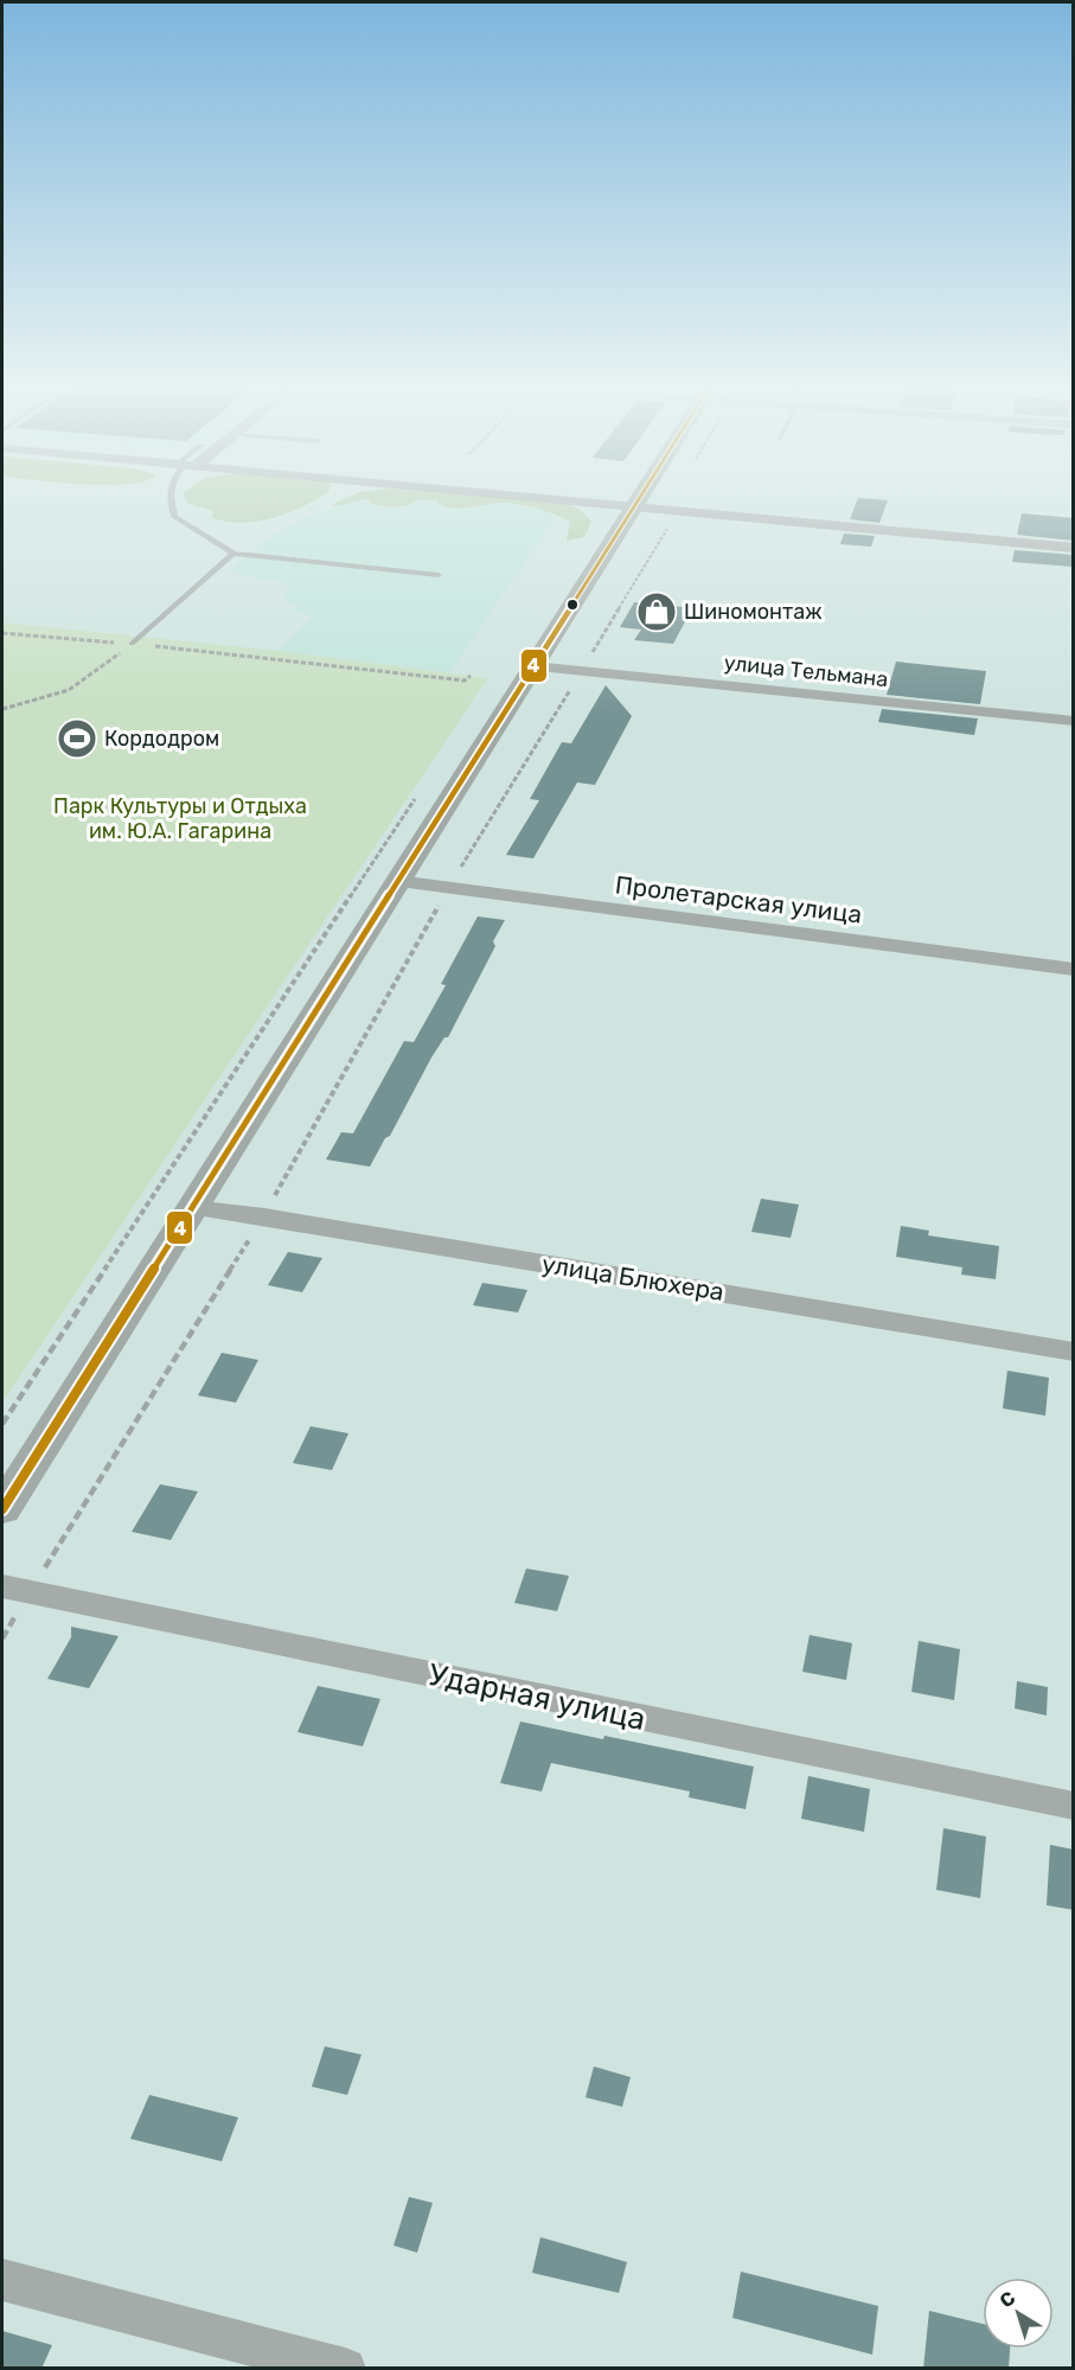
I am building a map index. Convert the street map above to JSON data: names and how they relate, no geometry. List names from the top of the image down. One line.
{"streets":{"street":["улица Тельмана","Пролетарская улица","улица Блюхера","Ударная улица"]},"parks":["Парк Культуры и Отдыха им. Ю.А. Гагарина"],"places":{"shop":["Шиномонтаж"],"sports":["Кордодром"]},"lines":["transit line 4"],"north":"top left"}
